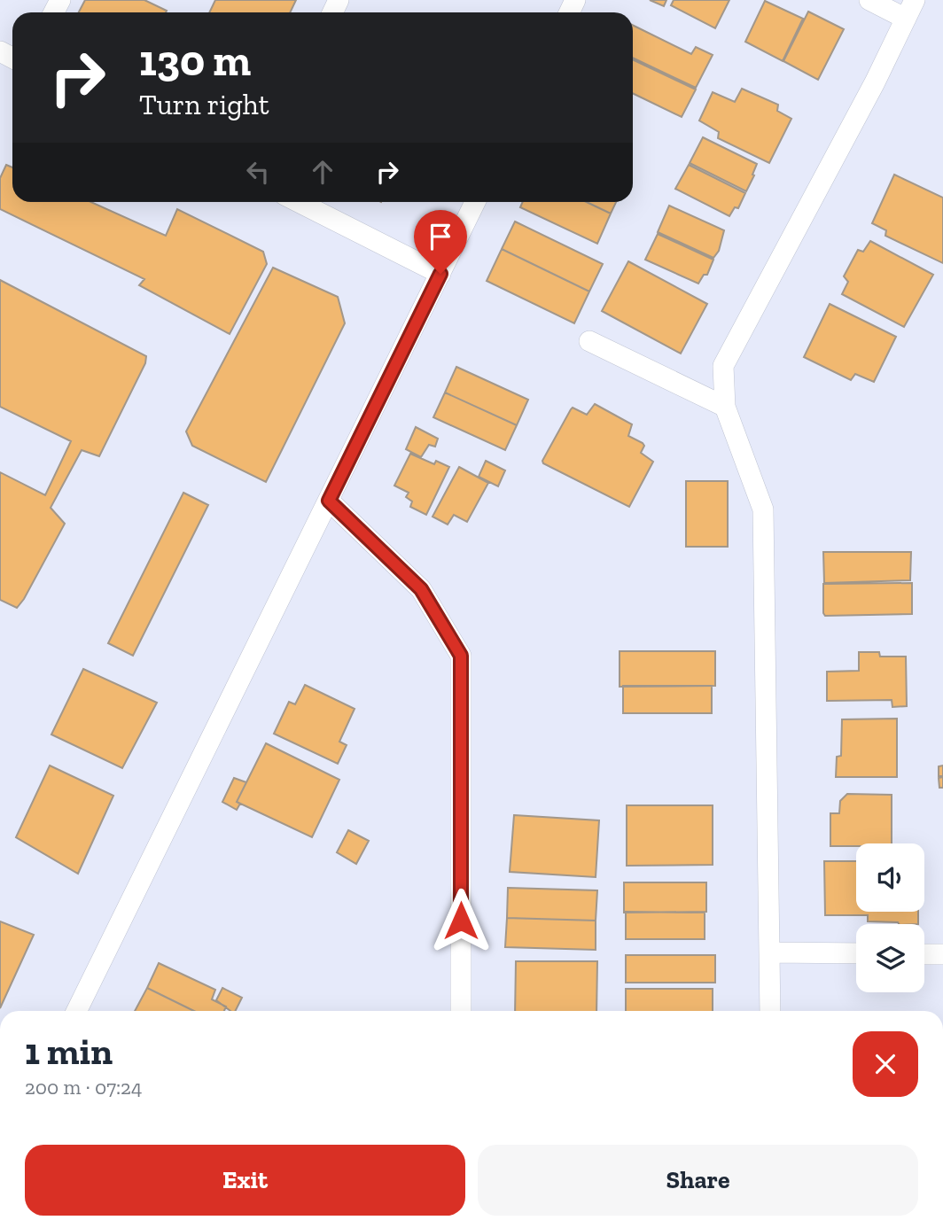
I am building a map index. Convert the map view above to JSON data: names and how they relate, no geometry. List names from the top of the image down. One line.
{"page":{"turn":["130 m","Turn right"],"heading":["1 min","200 m · 07:24"],"buttons":["Exit","Share"]}}
